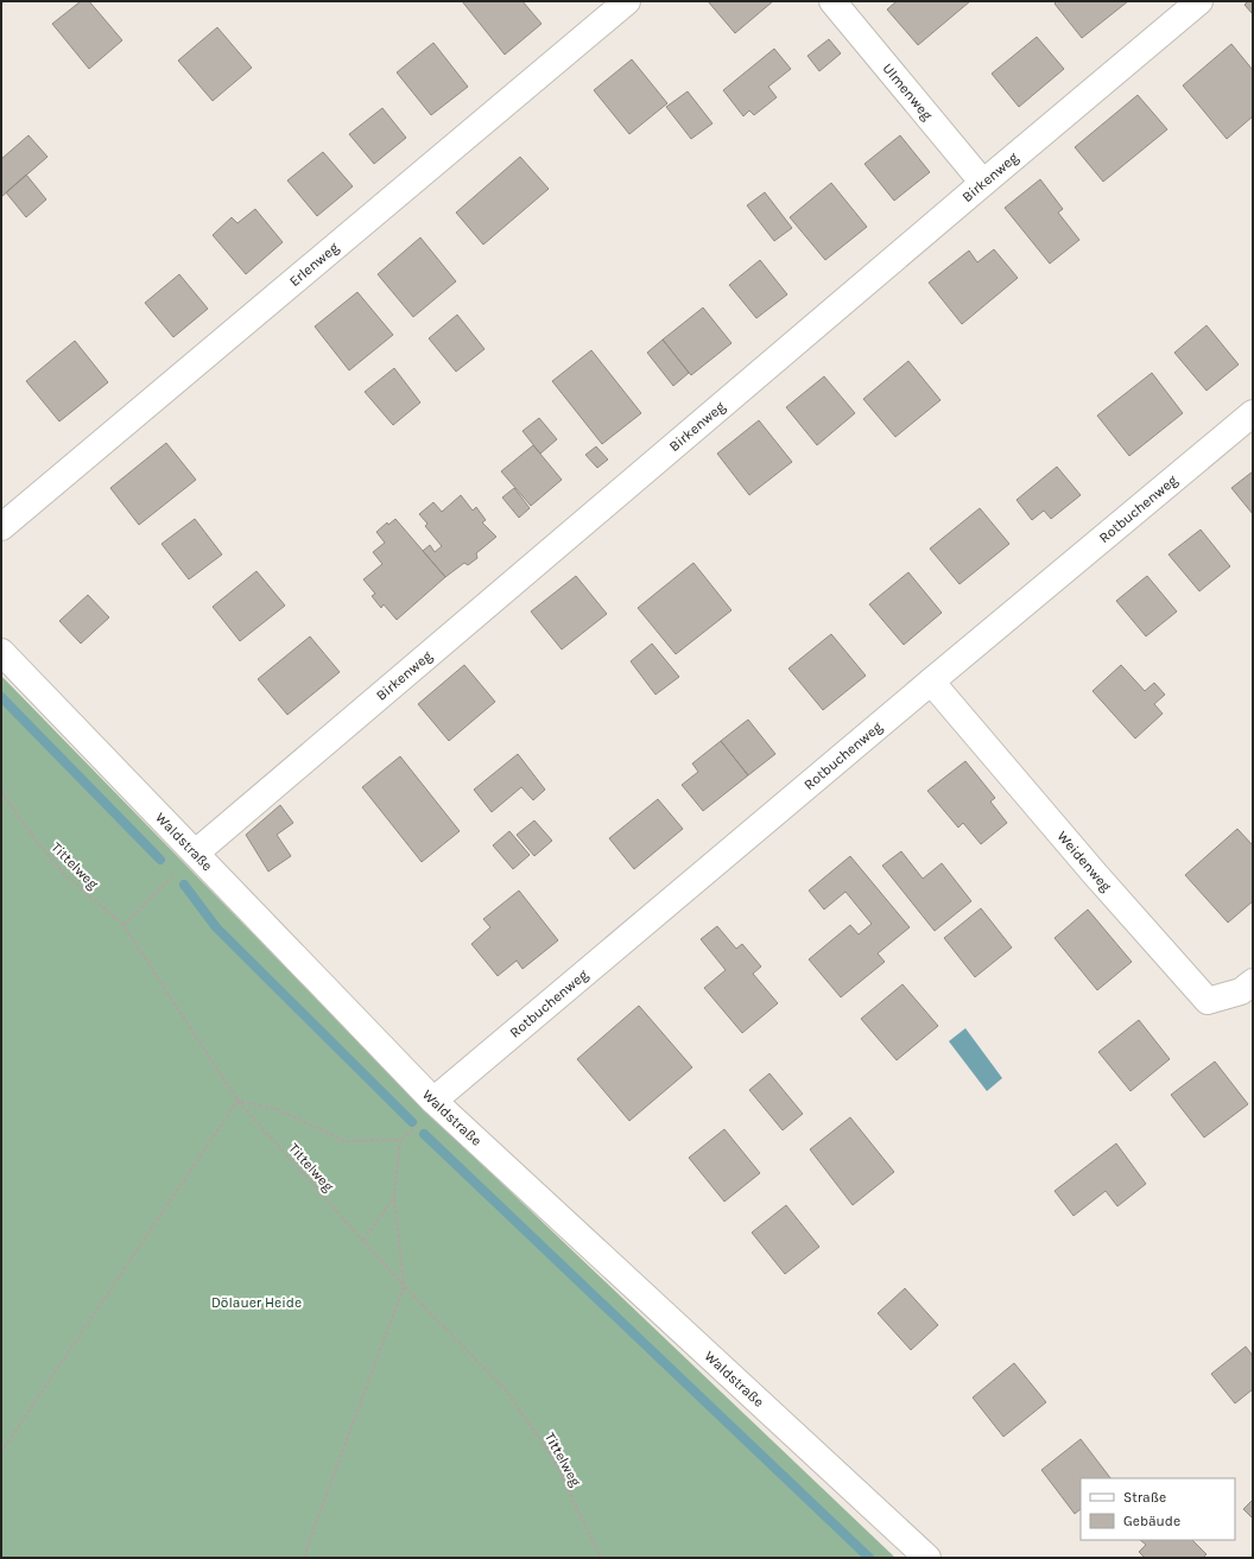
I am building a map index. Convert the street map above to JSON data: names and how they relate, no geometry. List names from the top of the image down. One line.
{"streets":{"street":["Ulmenweg","Birkenweg","Erlenweg","Rotbuchenweg","Waldstraße","Weidenweg"],"path":["Tittelweg"]},"crossings":[["Ulmenweg","Birkenweg"],["Birkenweg","Waldstraße"],["Rotbuchenweg","Waldstraße"],["Rotbuchenweg","Weidenweg"]],"parks":["Dölauer Heide"],"legend":["Straße","Gebäude"]}
